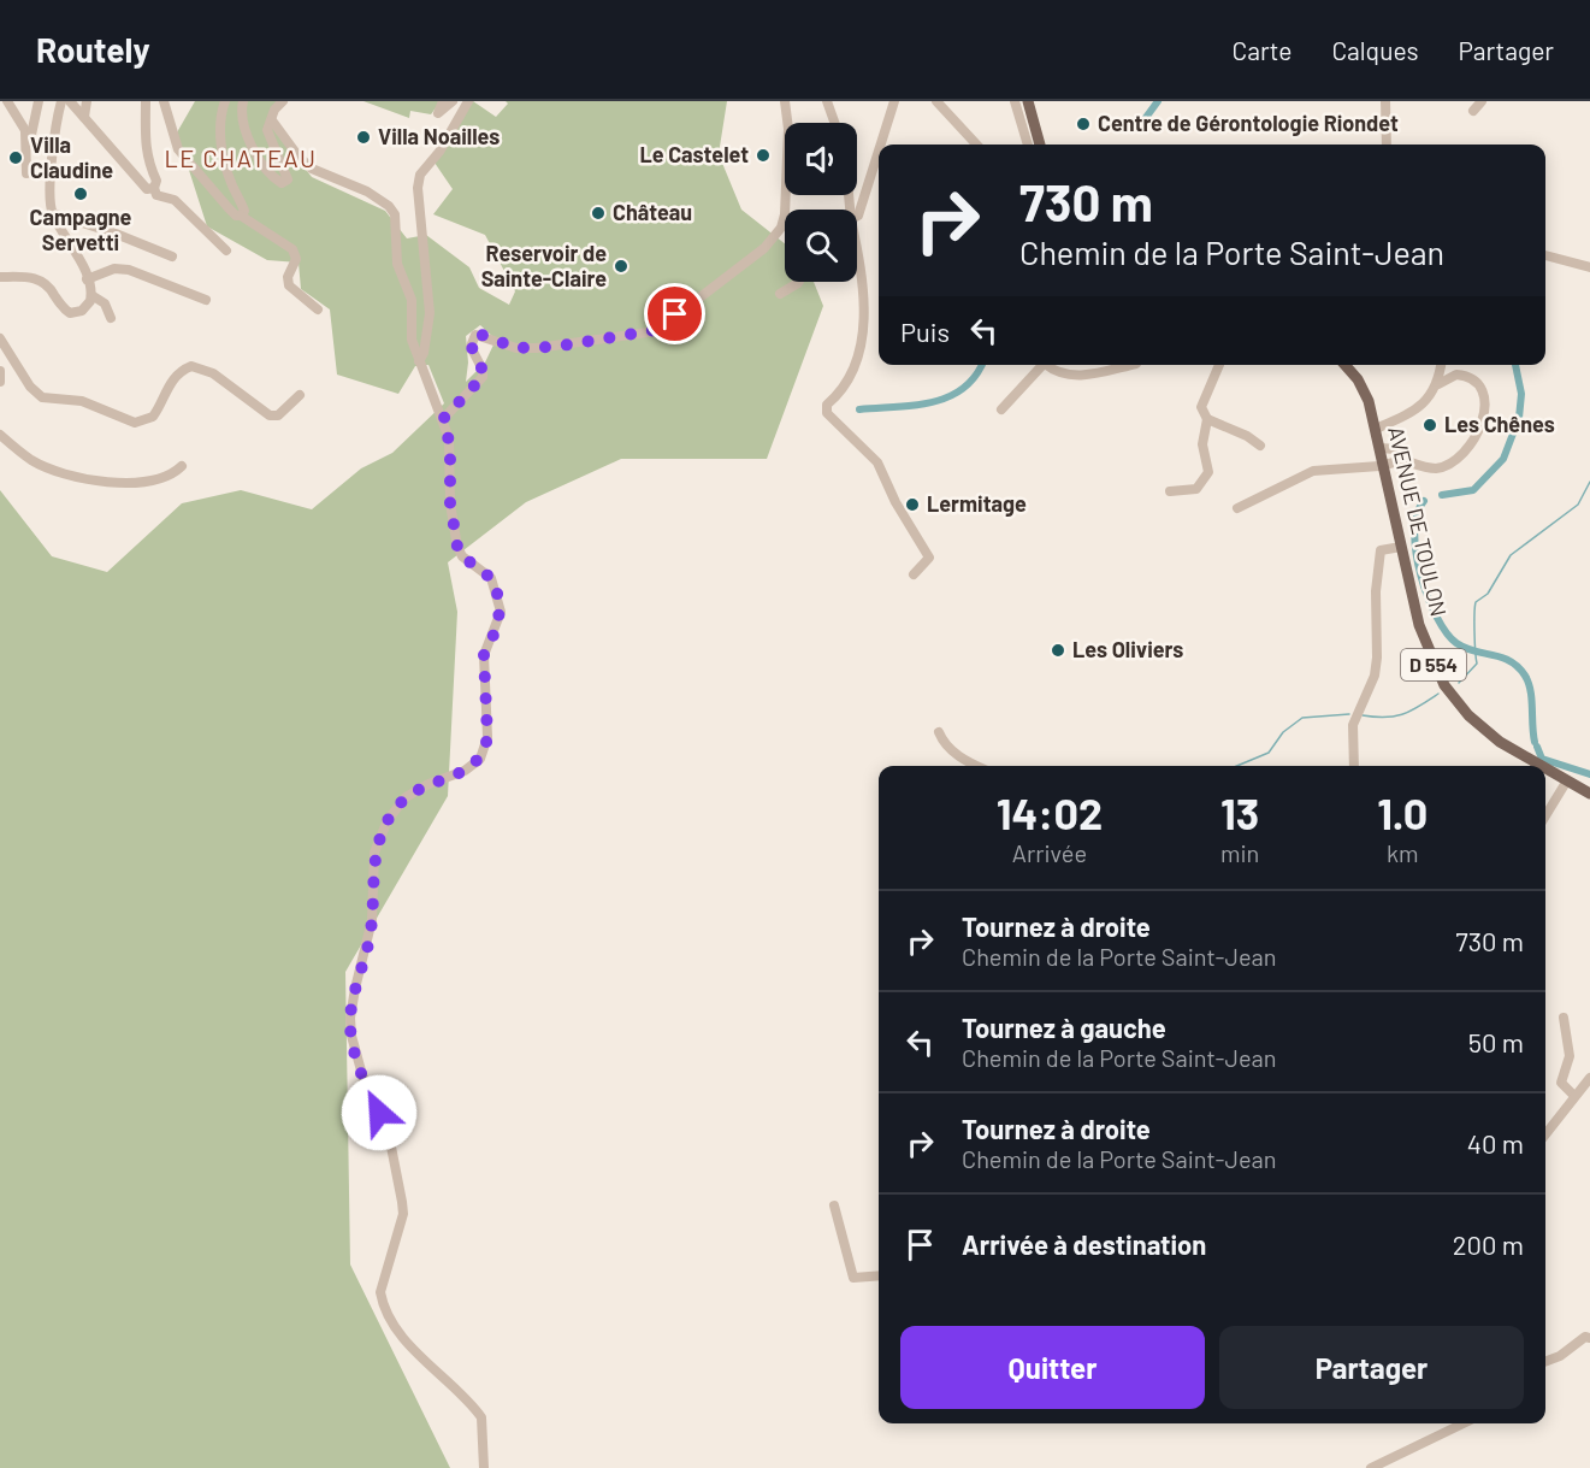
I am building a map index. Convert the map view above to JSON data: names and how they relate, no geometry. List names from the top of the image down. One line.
{"streets":{"main road":["AVENUE DE TOULON","D 554"]},"districts":["LE CHATEAU"],"places":["Centre de Gérontologie Riondet","Villa Noailles","Le Castelet","Villa Claudine","Campagne Servetti","Château","Reservoir de Sainte-Claire","Les Chênes","Lermitage","Les Oliviers"],"page":{"header":"Routely","nav":["Carte","Calques","Partager"],"turn":["730 m","Chemin de la Porte Saint-Jean"],"then":"Puis","eta":["14:02","Arrivée","13","min","1.0","km"],"list":[{"name":"Tournez à droite","note":"Chemin de la Porte Saint-Jean","value":"730 m"},{"name":"Tournez à gauche","note":"Chemin de la Porte Saint-Jean","value":"50 m"},{"name":"Tournez à droite","note":"Chemin de la Porte Saint-Jean","value":"40 m"},{"name":"Arrivée à destination","value":"200 m"}],"buttons":["Quitter","Partager"]}}
